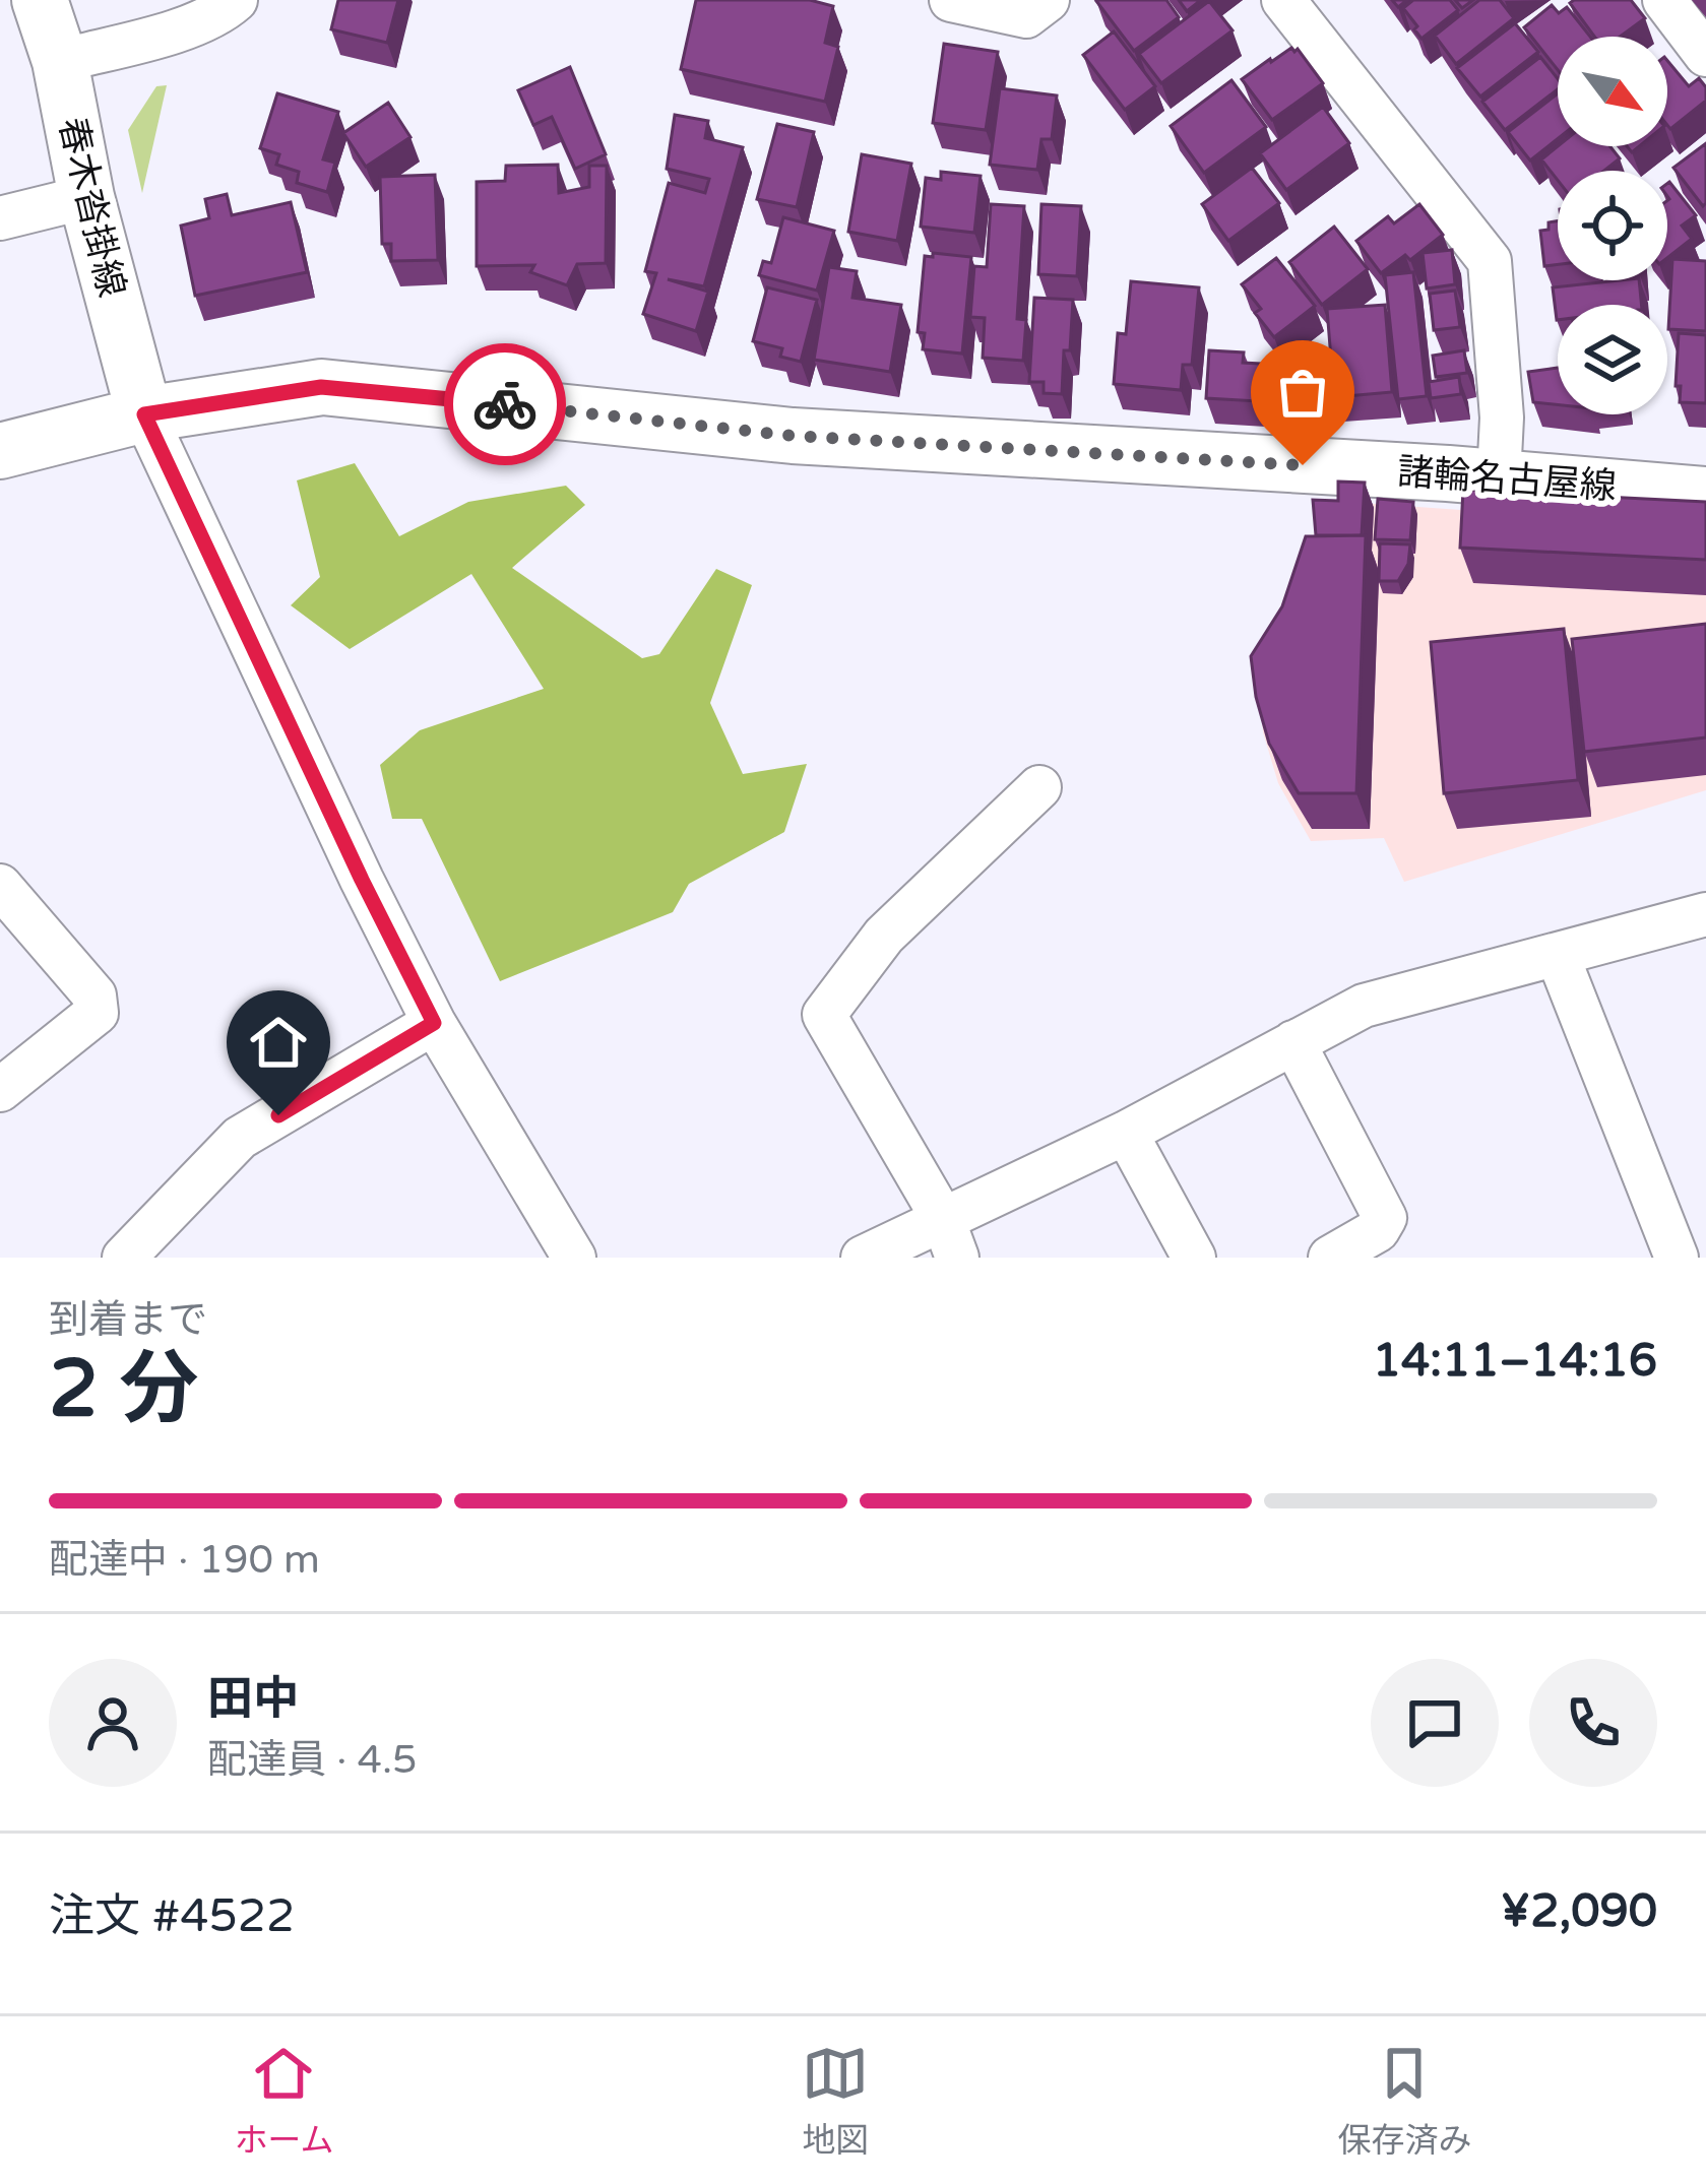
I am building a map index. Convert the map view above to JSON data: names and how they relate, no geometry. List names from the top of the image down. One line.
{"streets":{"main road":["春木沓掛線","諸輪名古屋線"]},"crossings":[["春木沓掛線","諸輪名古屋線"]],"north":"bottom right","page":{"heading":["2 分","到着まで","14:11–14:16"],"panel":["田中","配達員 · 4.5","注文 #4522","¥2,090"],"bar":"配達中 · 190 m","tabs":["ホーム","地図","保存済み"]}}
